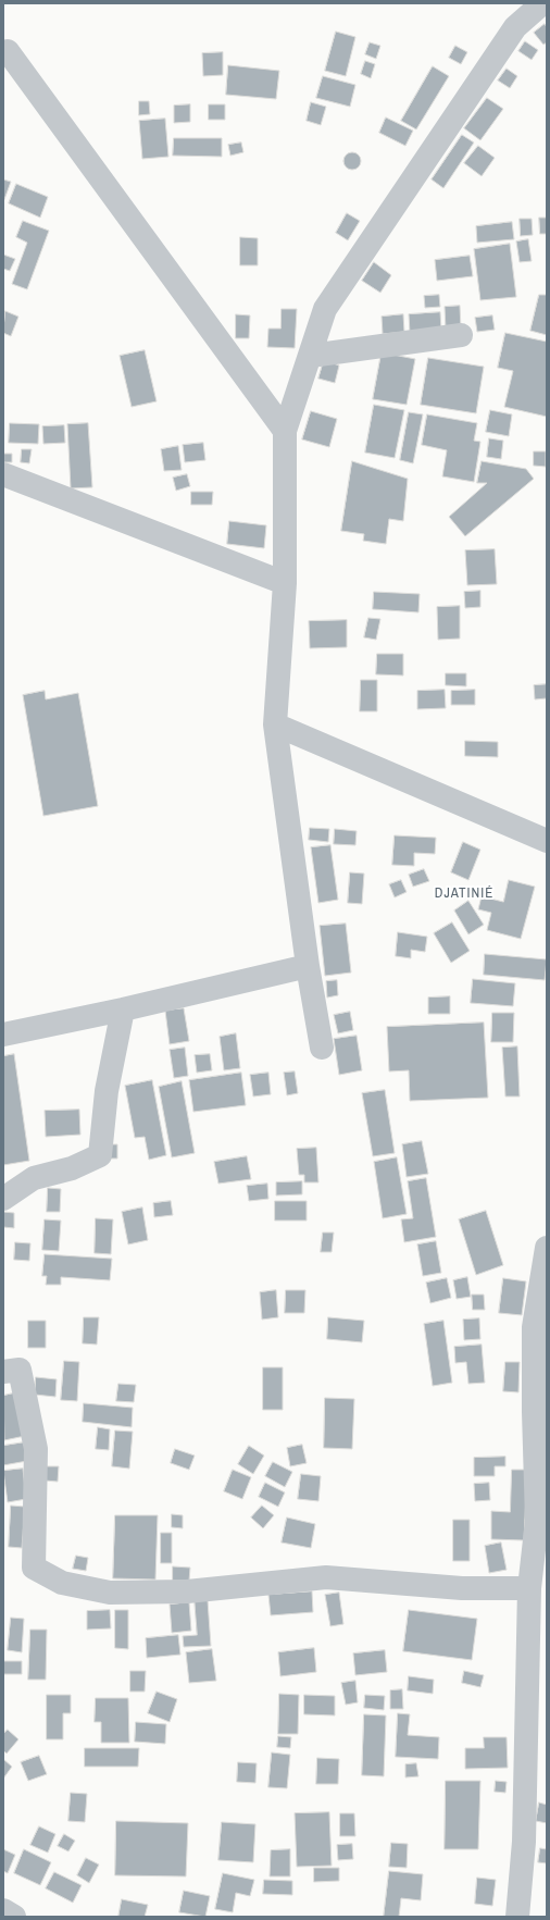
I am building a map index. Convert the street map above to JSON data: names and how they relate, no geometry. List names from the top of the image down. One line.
{"districts":["DJATINIÉ"]}
